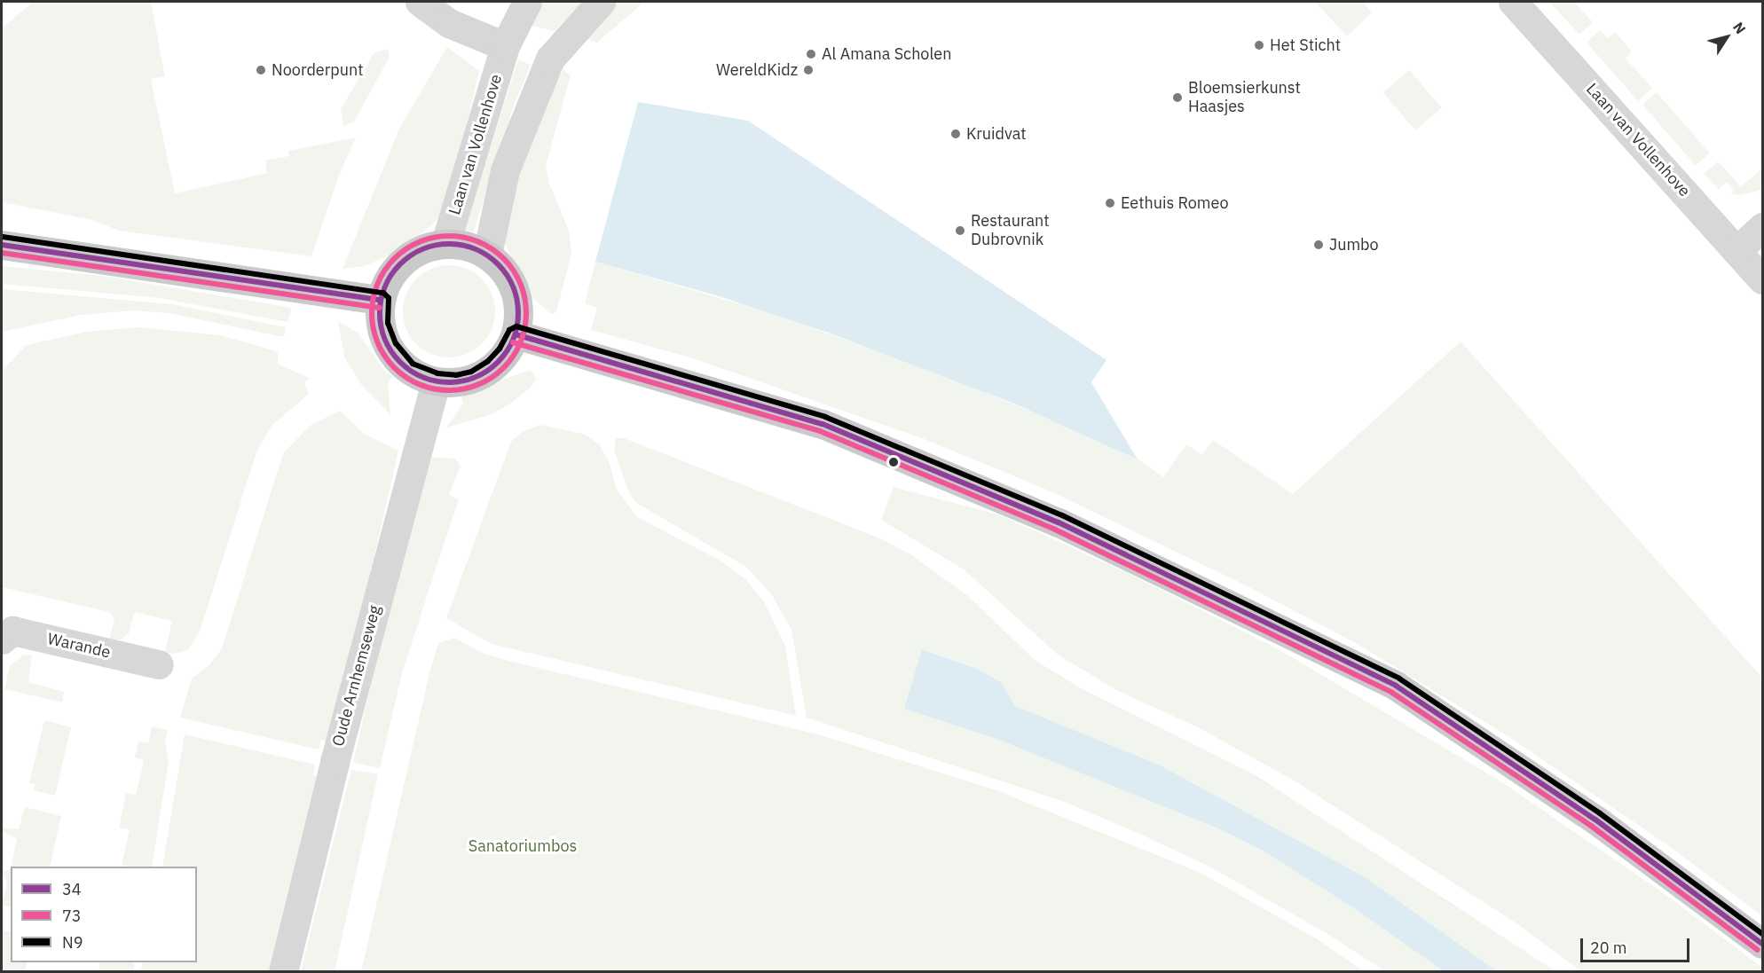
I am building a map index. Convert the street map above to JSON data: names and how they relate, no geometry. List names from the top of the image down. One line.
{"streets":{"street":["Laan van Vollenhove","Warande","Oude Arnhemseweg"]},"crossings":[["Laan van Vollenhove","Oude Arnhemseweg"]],"parks":["Sanatoriumbos"],"places":["Het Sticht","Al Amana Scholen","Noorderpunt","WereldKidz","Bloemsierkunst Haasjes","Kruidvat","Eethuis Romeo","Restaurant Dubrovnik","Jumbo"],"lines":["transit line 73","transit line N9","transit line 34"],"legend":["34","73","N9"],"scale_bar":"20 m","north":"top right"}
